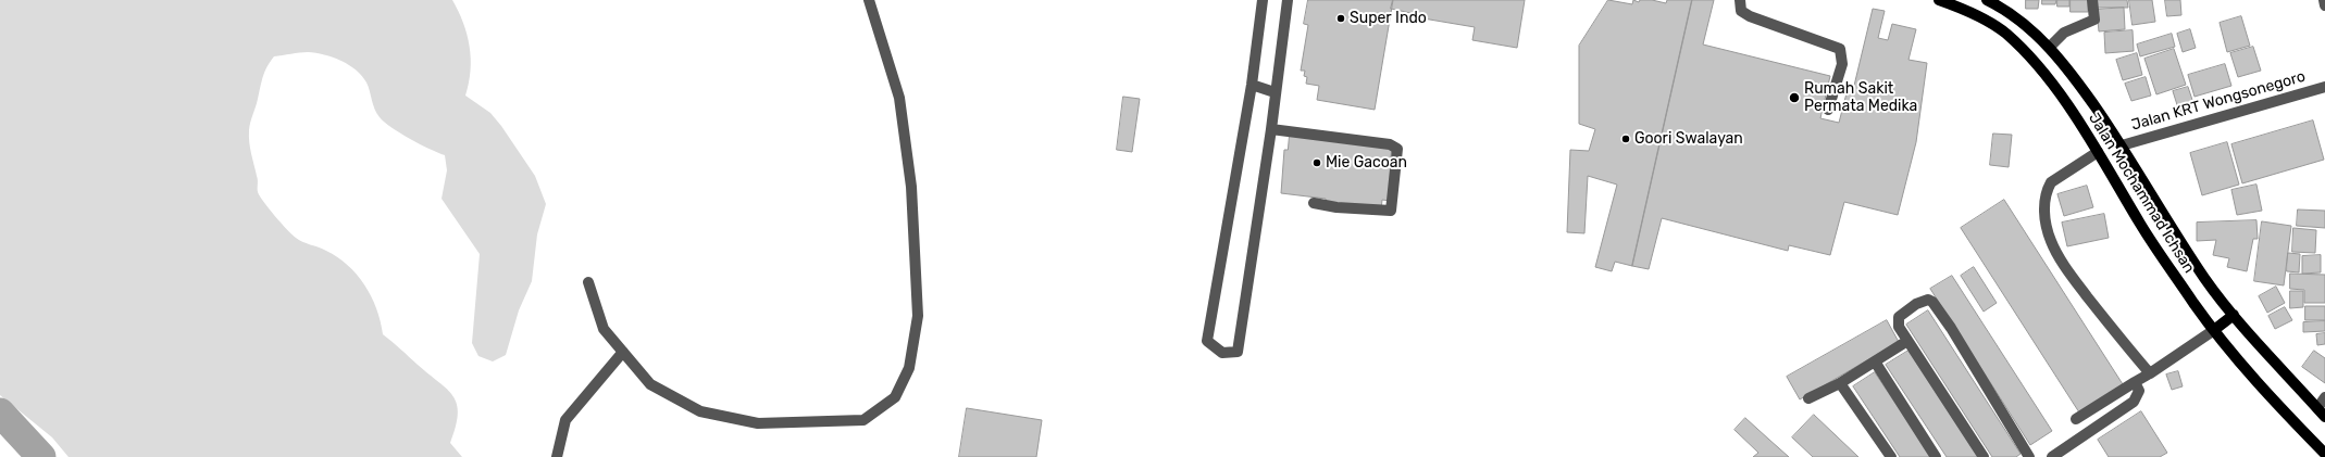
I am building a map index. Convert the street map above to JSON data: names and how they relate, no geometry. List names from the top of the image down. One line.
{"streets":{"main road":["Jalan Mochammad Ichsan"],"street":["Jalan KRT Wongsonegoro"]},"crossings":[["Jalan KRT Wongsonegoro","Jalan Mochammad Ichsan"]],"places":["Super Indo","Rumah Sakit Permata Medika","Goori Swalayan","Mie Gacoan"]}
